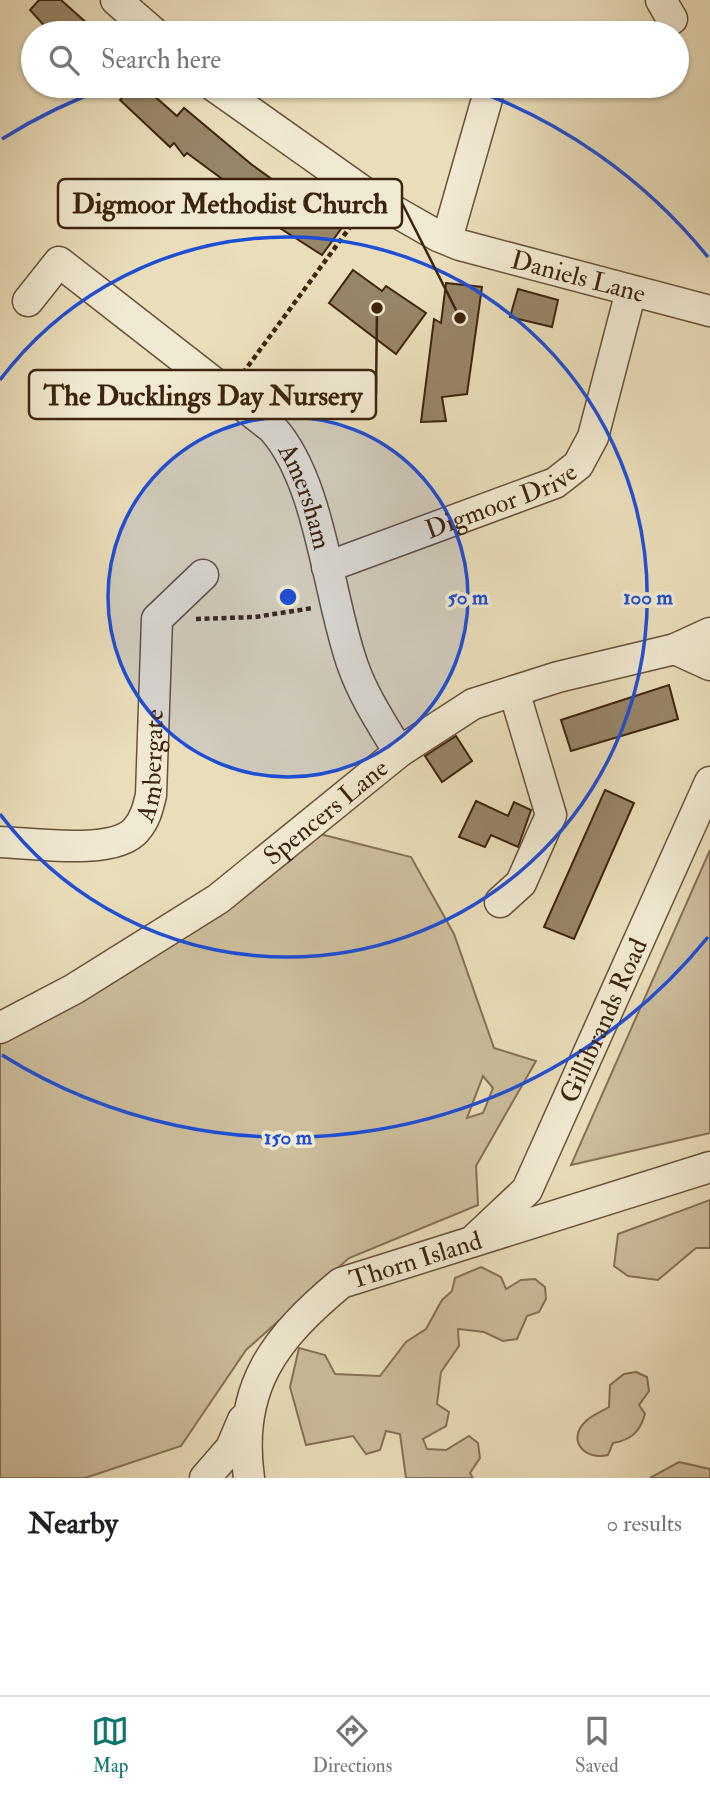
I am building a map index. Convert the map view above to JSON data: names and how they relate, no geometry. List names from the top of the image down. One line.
{"streets":{"street":["Daniels Lane","Digmoor Drive","Amersham","Ambergate","Spencers Lane","Gillibrands Road","Thorn Island"]},"crossings":[["Daniels Lane","Digmoor Drive"],["Digmoor Drive","Amersham"],["Amersham","Spencers Lane"],["Gillibrands Road","Thorn Island"]],"places":["The Ducklings Day Nursery","Digmoor Methodist Church"],"page":{"search":"Search here","heading":["Nearby","0 results"],"nav":["Map","Directions","Saved"]},"rings":["50 m","100 m","150 m"]}
